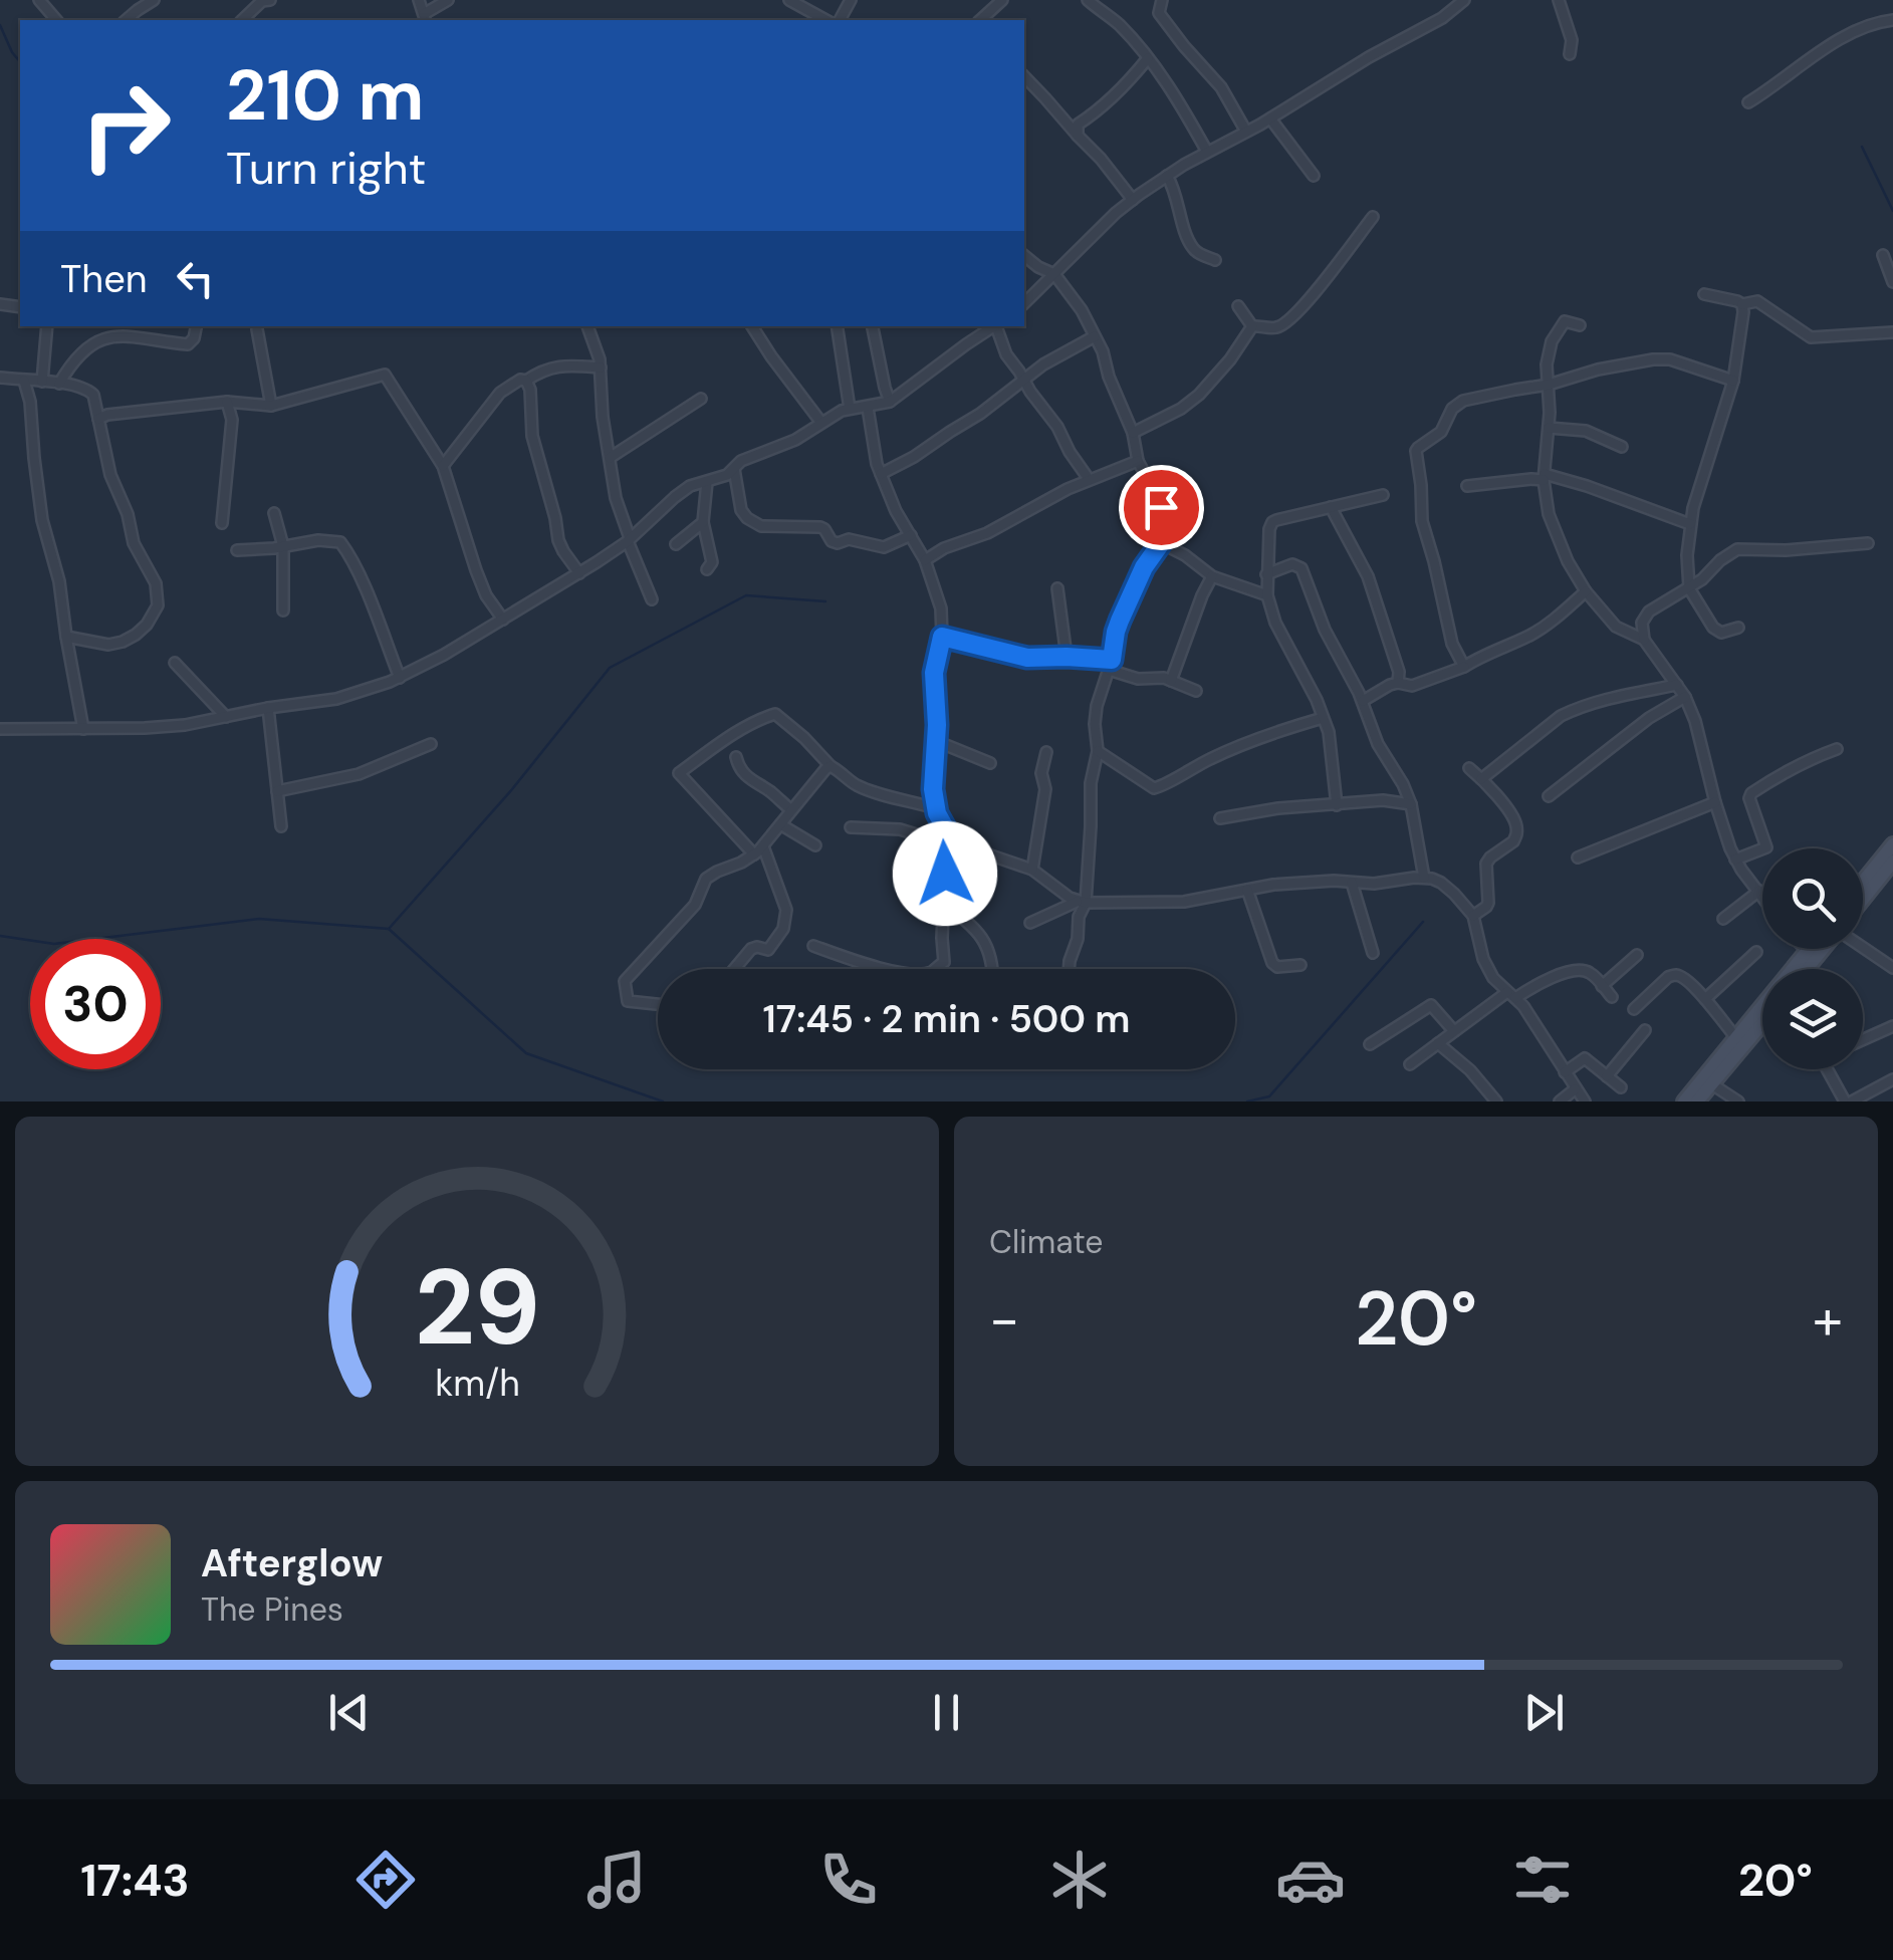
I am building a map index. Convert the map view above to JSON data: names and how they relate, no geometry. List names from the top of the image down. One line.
{"page":{"turn":["210 m","Turn right"],"then":"Then","limit":"30","trip":"17:45 · 2 min · 500 m","tile":"Climate","heat":["−","20°","+"],"song":["Afterglow","The Pines"],"tabs":["17:43","20°"],"gauge":["29","km/h"]}}
